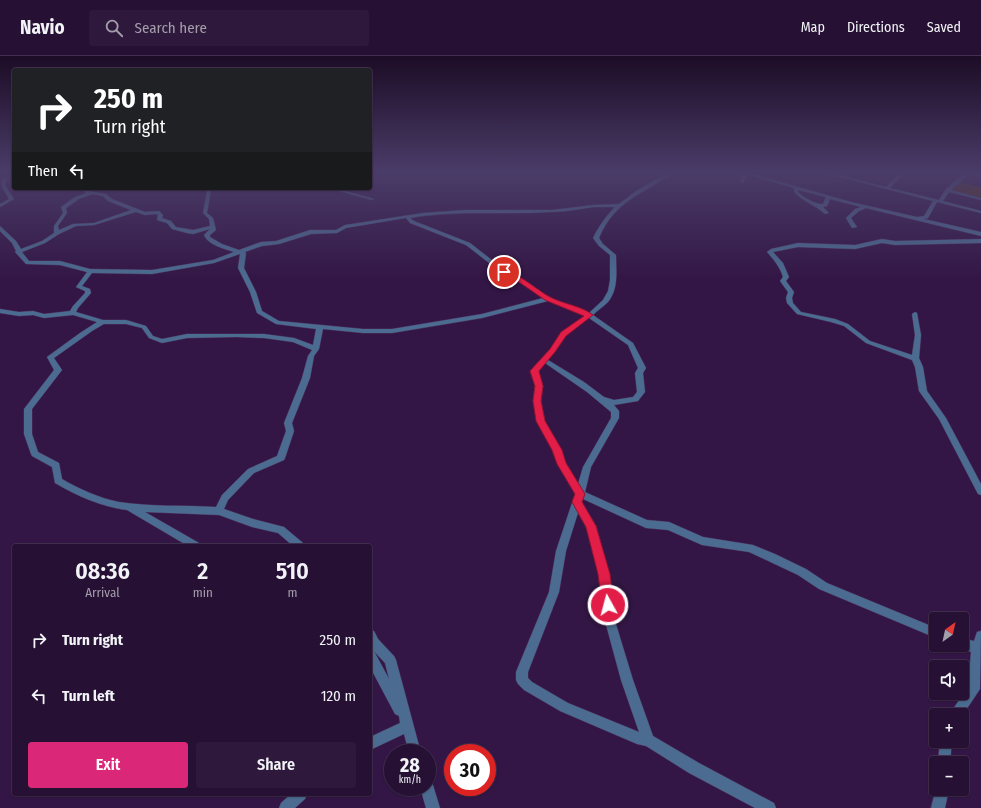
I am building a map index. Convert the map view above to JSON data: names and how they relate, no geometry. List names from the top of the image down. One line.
{"north":"top right","page":{"header":"Navio","search":"Search here","nav":["Map","Directions","Saved"],"turn":["250 m","Turn right"],"then":"Then","eta":["08:36","Arrival","2","min","510","m"],"map_buttons":["+","−"],"list":[{"name":"Turn right","value":"250 m"},{"name":"Turn left","value":"120 m"}],"buttons":["Exit","Share"],"speed":"28 km/h","limit":"30"}}
